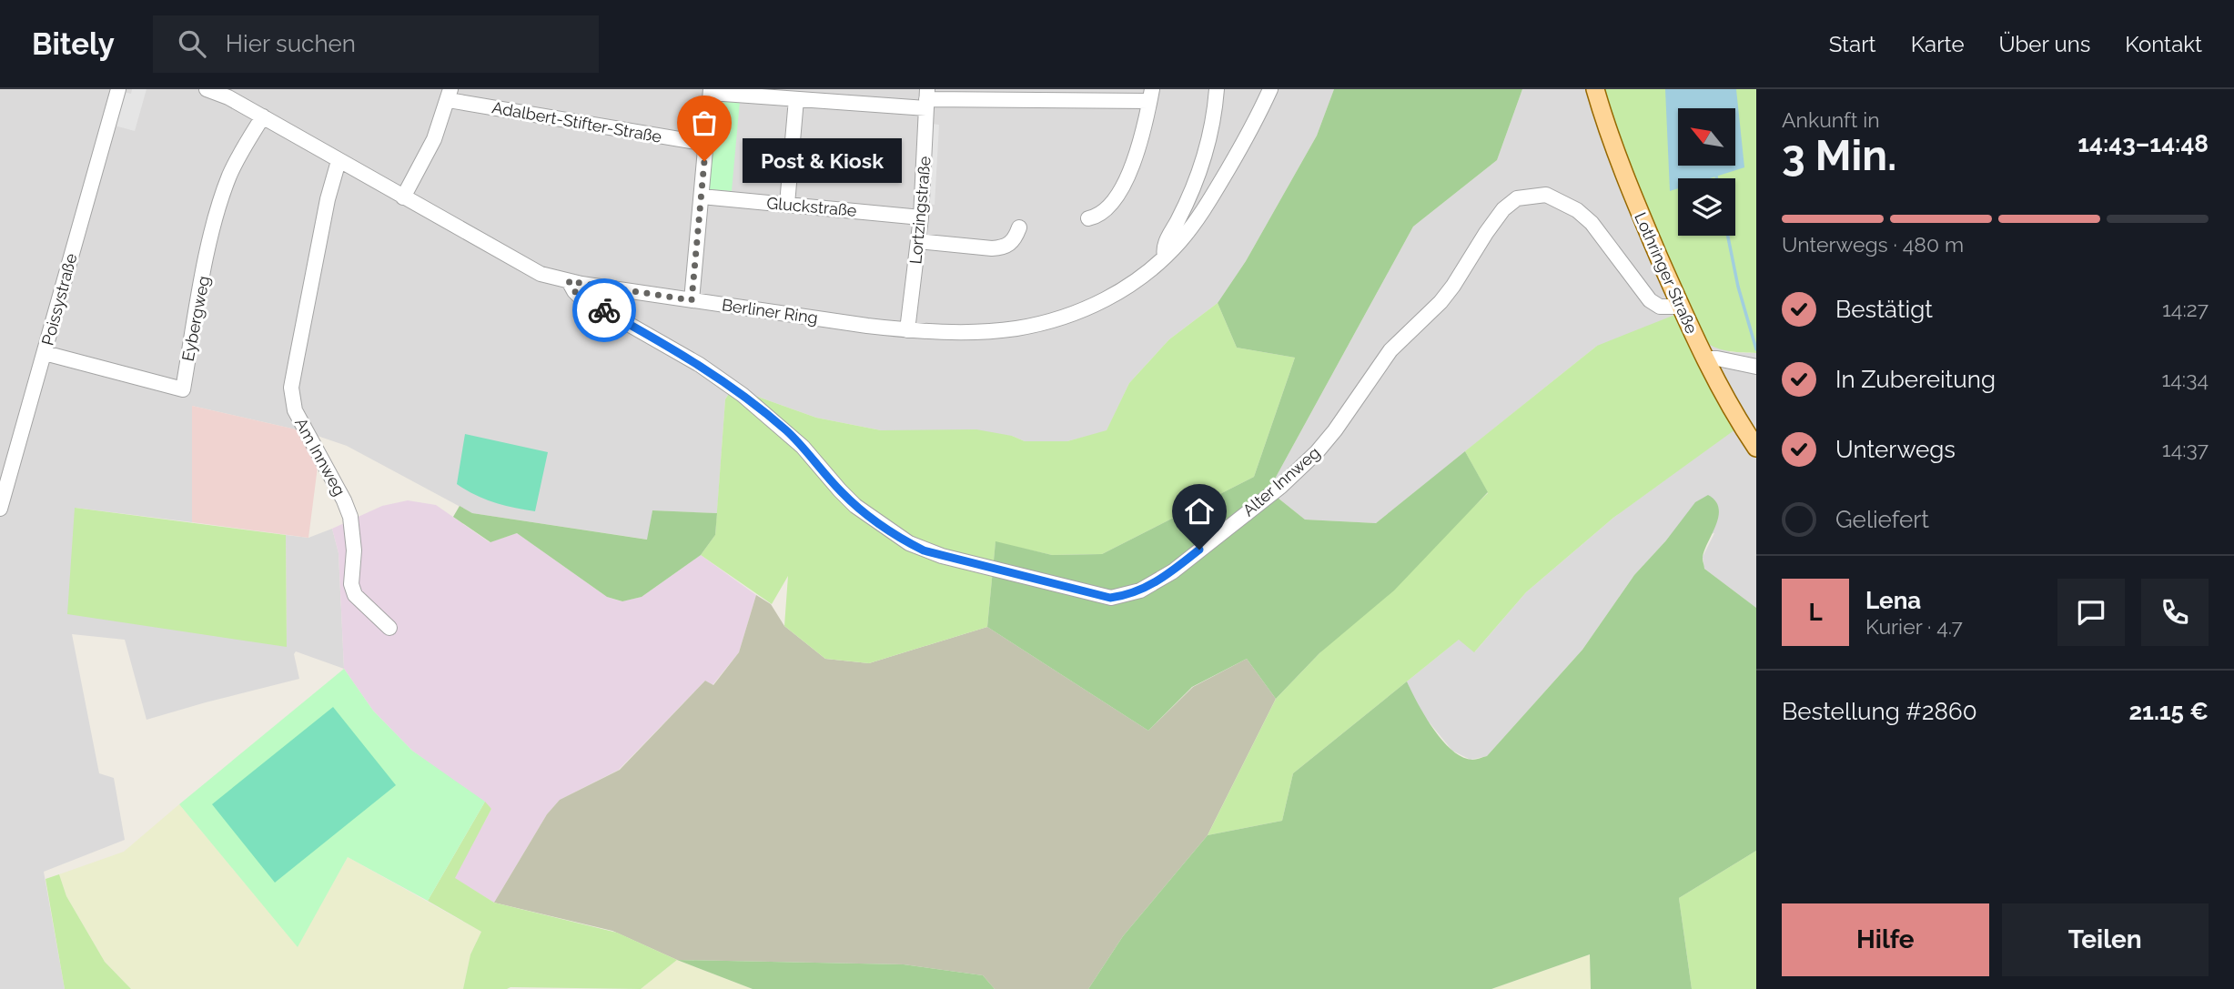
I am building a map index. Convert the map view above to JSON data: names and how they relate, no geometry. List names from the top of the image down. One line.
{"streets":{"main road":["Lothringer Straße"],"street":["Adalbert-Stifter-Straße","Gluckstraße","Lortzingstraße","Poissystraße","Berliner Ring","Eybergweg","Am Innweg","Alter Innweg"]},"crossings":[["Gluckstraße","Lortzingstraße"],["Lortzingstraße","Berliner Ring"],["Lothringer Straße","Alter Innweg"],["Poissystraße","Eybergweg"],["Berliner Ring","Eybergweg"],["Berliner Ring","Am Innweg"],["Berliner Ring","Alter Innweg"]],"places":["Post & Kiosk"],"north":"top left","page":{"header":"Bitely","search":"Hier suchen","nav":["Start","Karte","Über uns","Kontakt"],"heading":["3 Min.","Ankunft in","14:43–14:48"],"panel":["Lena","Kurier · 4.7","Bestellung #2860","21.15 €"],"bubble":"Post & Kiosk","bar":"Unterwegs · 480 m","list":[["Bestätigt","14:27"],["In Zubereitung","14:34"],["Unterwegs","14:37"],"Geliefert"],"round":"L","buttons":["Hilfe","Teilen"]}}
